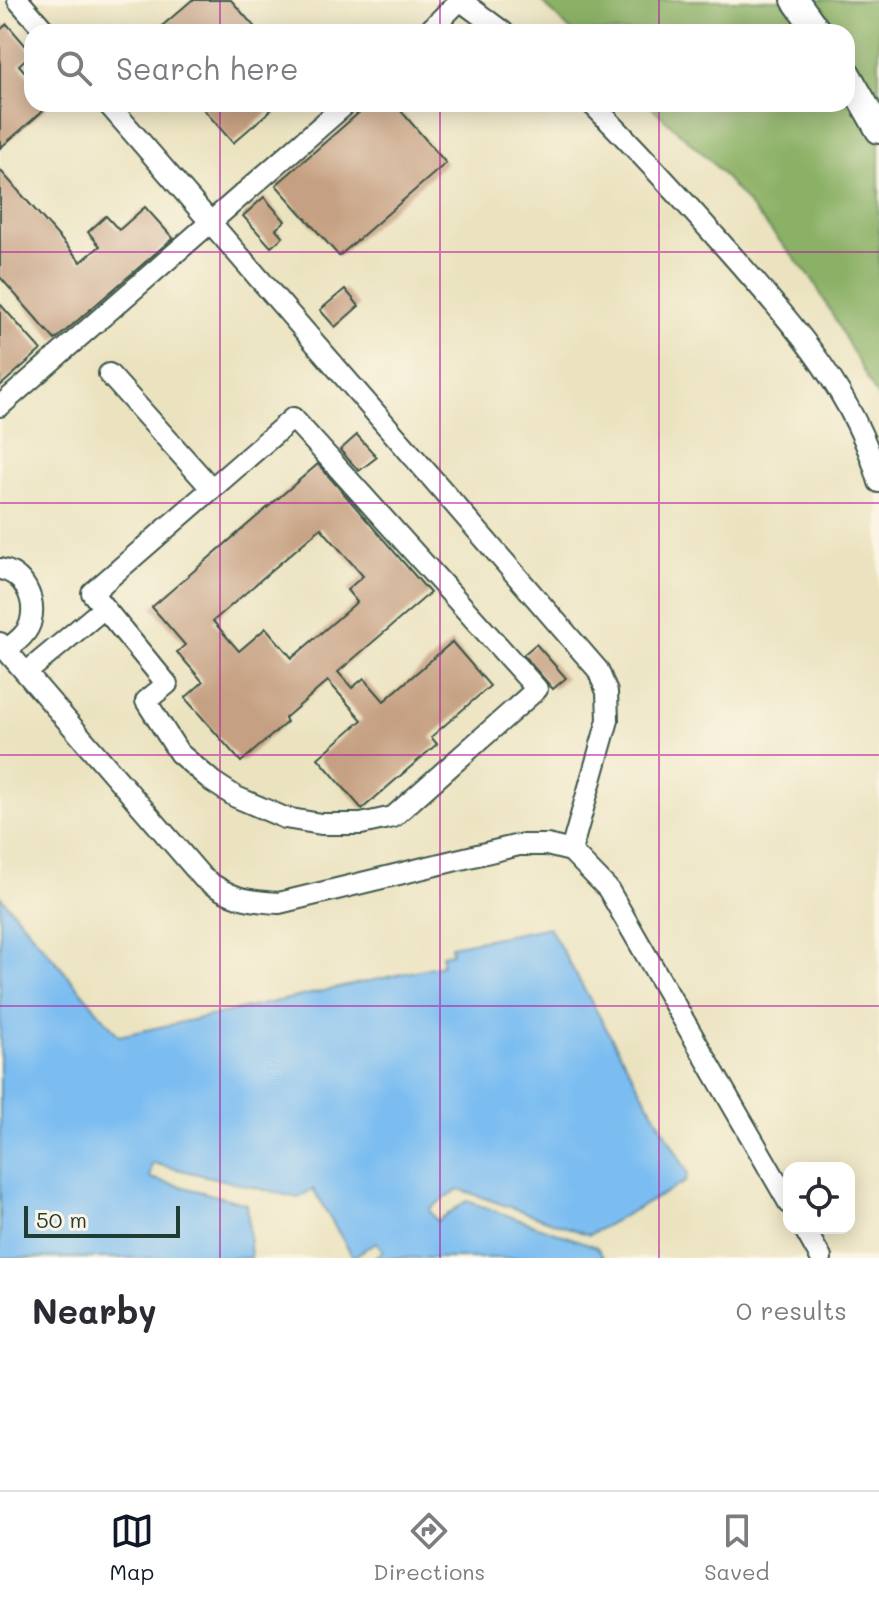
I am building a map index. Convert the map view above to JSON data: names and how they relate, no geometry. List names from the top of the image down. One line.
{"scale_bar":"50 m","page":{"search":"Search here","scale":"50 m","heading":["Nearby","0 results"],"nav":["Map","Directions","Saved"]}}
